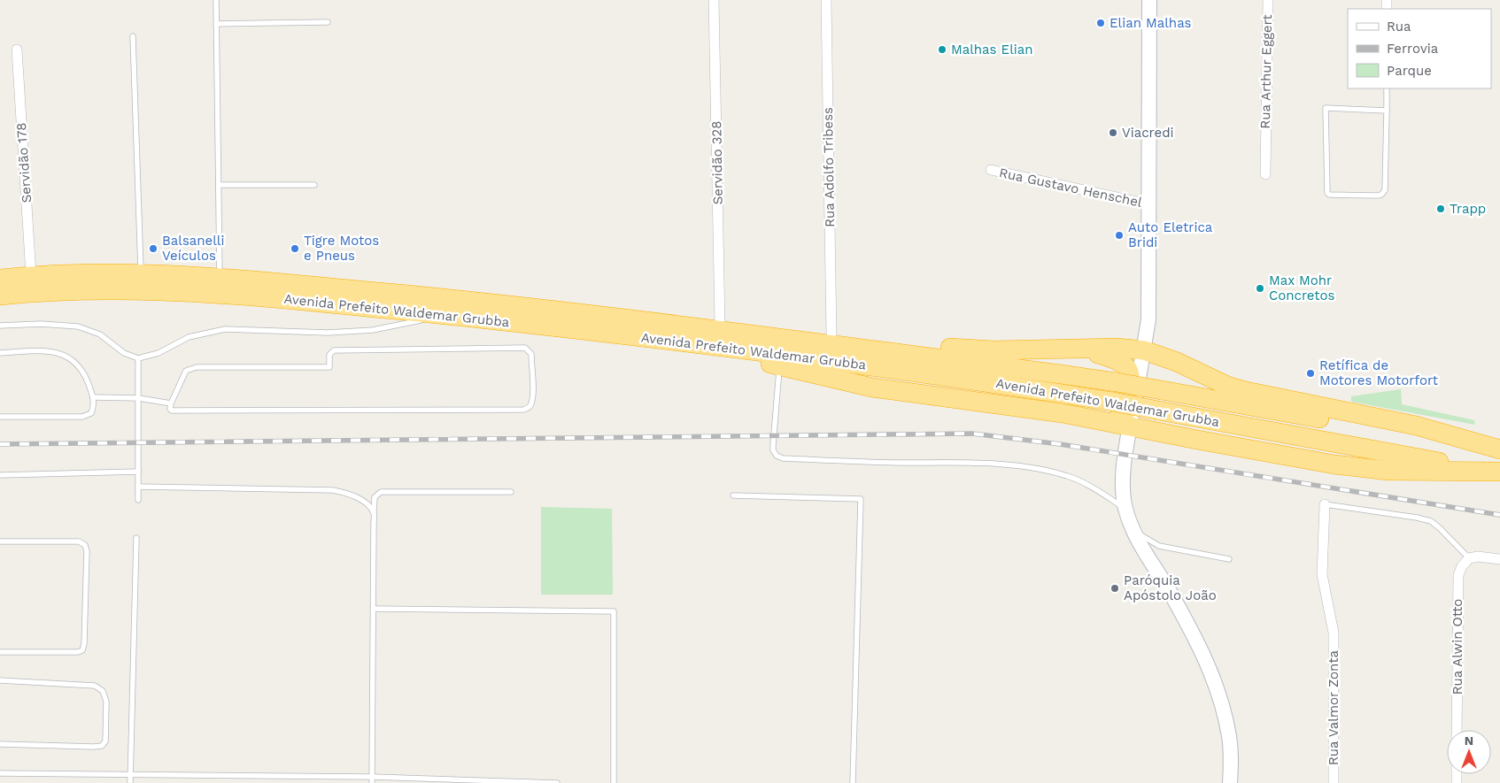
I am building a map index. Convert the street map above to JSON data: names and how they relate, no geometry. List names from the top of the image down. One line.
{"streets":{"highway":["Avenida Prefeito Waldemar Grubba"],"street":["Rua Arthur Eggert","Servidão 178","Servidão 328","Rua Adolfo Tribess","Rua Gustavo Henschel","Rua Alwin Otto","Rua Valmor Zonta"]},"crossings":[["Servidão 178","Avenida Prefeito Waldemar Grubba"]],"places":["Elian Malhas","Malhas Elian","Viacredi","Trapp","Auto Eletrica Bridi","Balsanelli Veículos","Tigre Motos e Pneus","Max Mohr Concretos","Retífica de Motores Motorfort","Paróquia Apóstolo João"],"legend":["Rua","Ferrovia","Parque"],"north":"top"}
